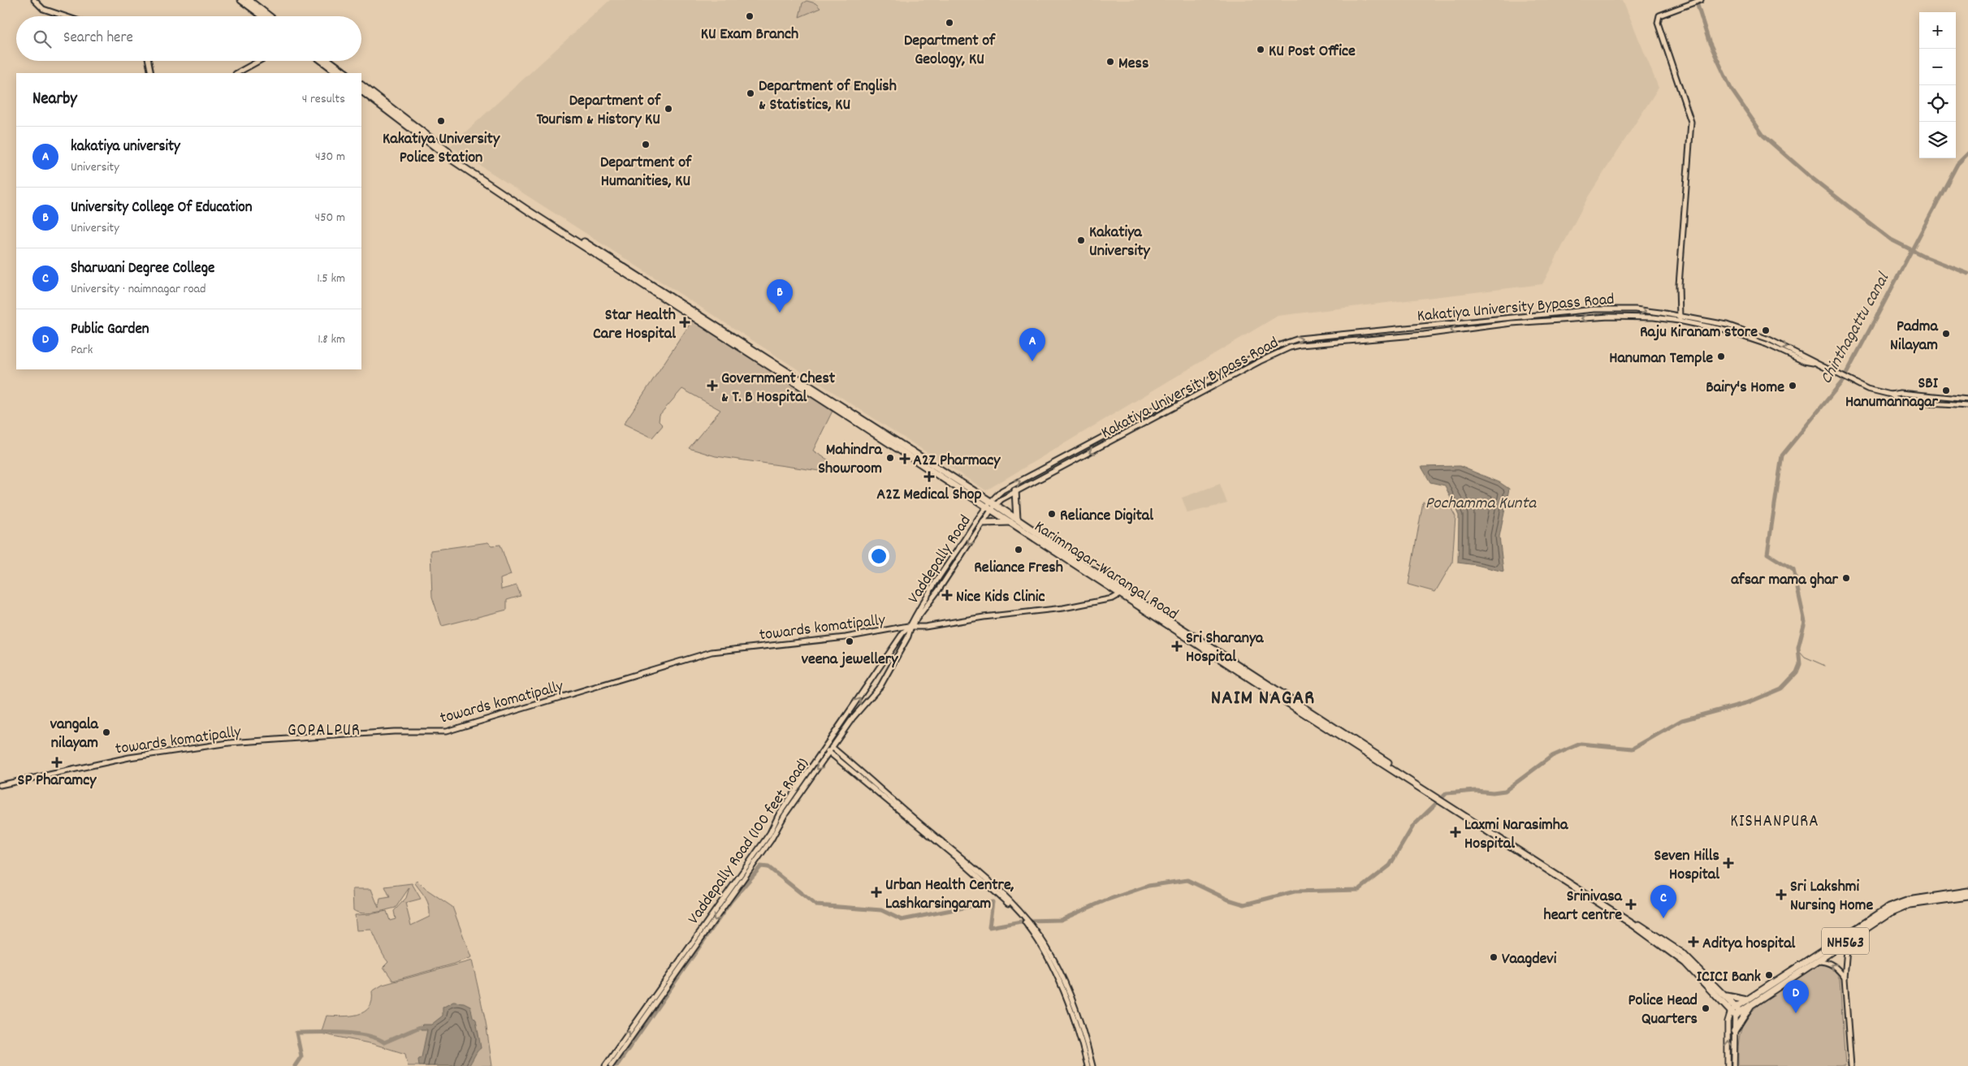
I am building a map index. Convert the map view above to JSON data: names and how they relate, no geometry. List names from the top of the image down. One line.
{"streets":{"highway":["Karimnagar-Warangal Road","NH563"],"main road":["Kakatiya University Bypass Road","Vaddepally Road","towards komatipally","Vaddepally Road (100 feet Road)"]},"crossings":[["Kakatiya University Bypass Road","Vaddepally Road"],["Kakatiya University Bypass Road","Karimnagar-Warangal Road"],["Vaddepally Road","Karimnagar-Warangal Road"],["Vaddepally Road","towards komatipally"],["Vaddepally Road","Vaddepally Road (100 feet Road)"],["Karimnagar-Warangal Road","towards komatipally"],["towards komatipally","Vaddepally Road (100 feet Road)"]],"districts":["NAIM NAGAR","GOPALPUR","KISHANPURA"],"water":["Chinthagattu canal","Pochamma Kunta"],"places":{"other":["KU Exam Branch","Department of Geology, KU","KU Post Office","Mess","Department of English & Statistics, KU","Department of Tourism & History KU","Kakatiya University Police Station","Department of Humanities, KU","Kakatiya University","Raju Kiranam store","Padma Nilayam","Hanuman Temple","Bairy's Home","SBI Hanumannagar","Mahindra Showroom","Reliance Digital","Reliance Fresh","afsar mama ghar","veena jewellery","vangala nilayam","Vaagdevi","ICICI Bank","Police Head Quarters"],"health":["Star Health Care Hospital","Government Chest & T. B Hospital","A2Z Pharmacy","A2Z Medical Shop","Nice Kids Clinic","Sri Sharanya Hospital","SP Pharamcy","Laxmi Narasimha Hospital","Seven Hills Hospital","Urban Health Centre, Lashkarsingaram","Sri Lakshmi Nursing Home","Srinivasa heart centre","Aditya hospital"]},"page":{"map_buttons":["+","−"],"search":"Search here","heading":["Nearby","4 results"],"list":[{"mark":"A","name":"kakatiya university","note":"University","value":"430 m"},{"mark":"B","name":"University College Of Education","note":"University","value":"450 m"},{"mark":"C","name":"Sharwani Degree College","note":"University · naimnagar road","value":"1.5 km"},{"mark":"D","name":"Public Garden","note":"Park","value":"1.8 km"}],"pins":["B","A","C","D"]}}
